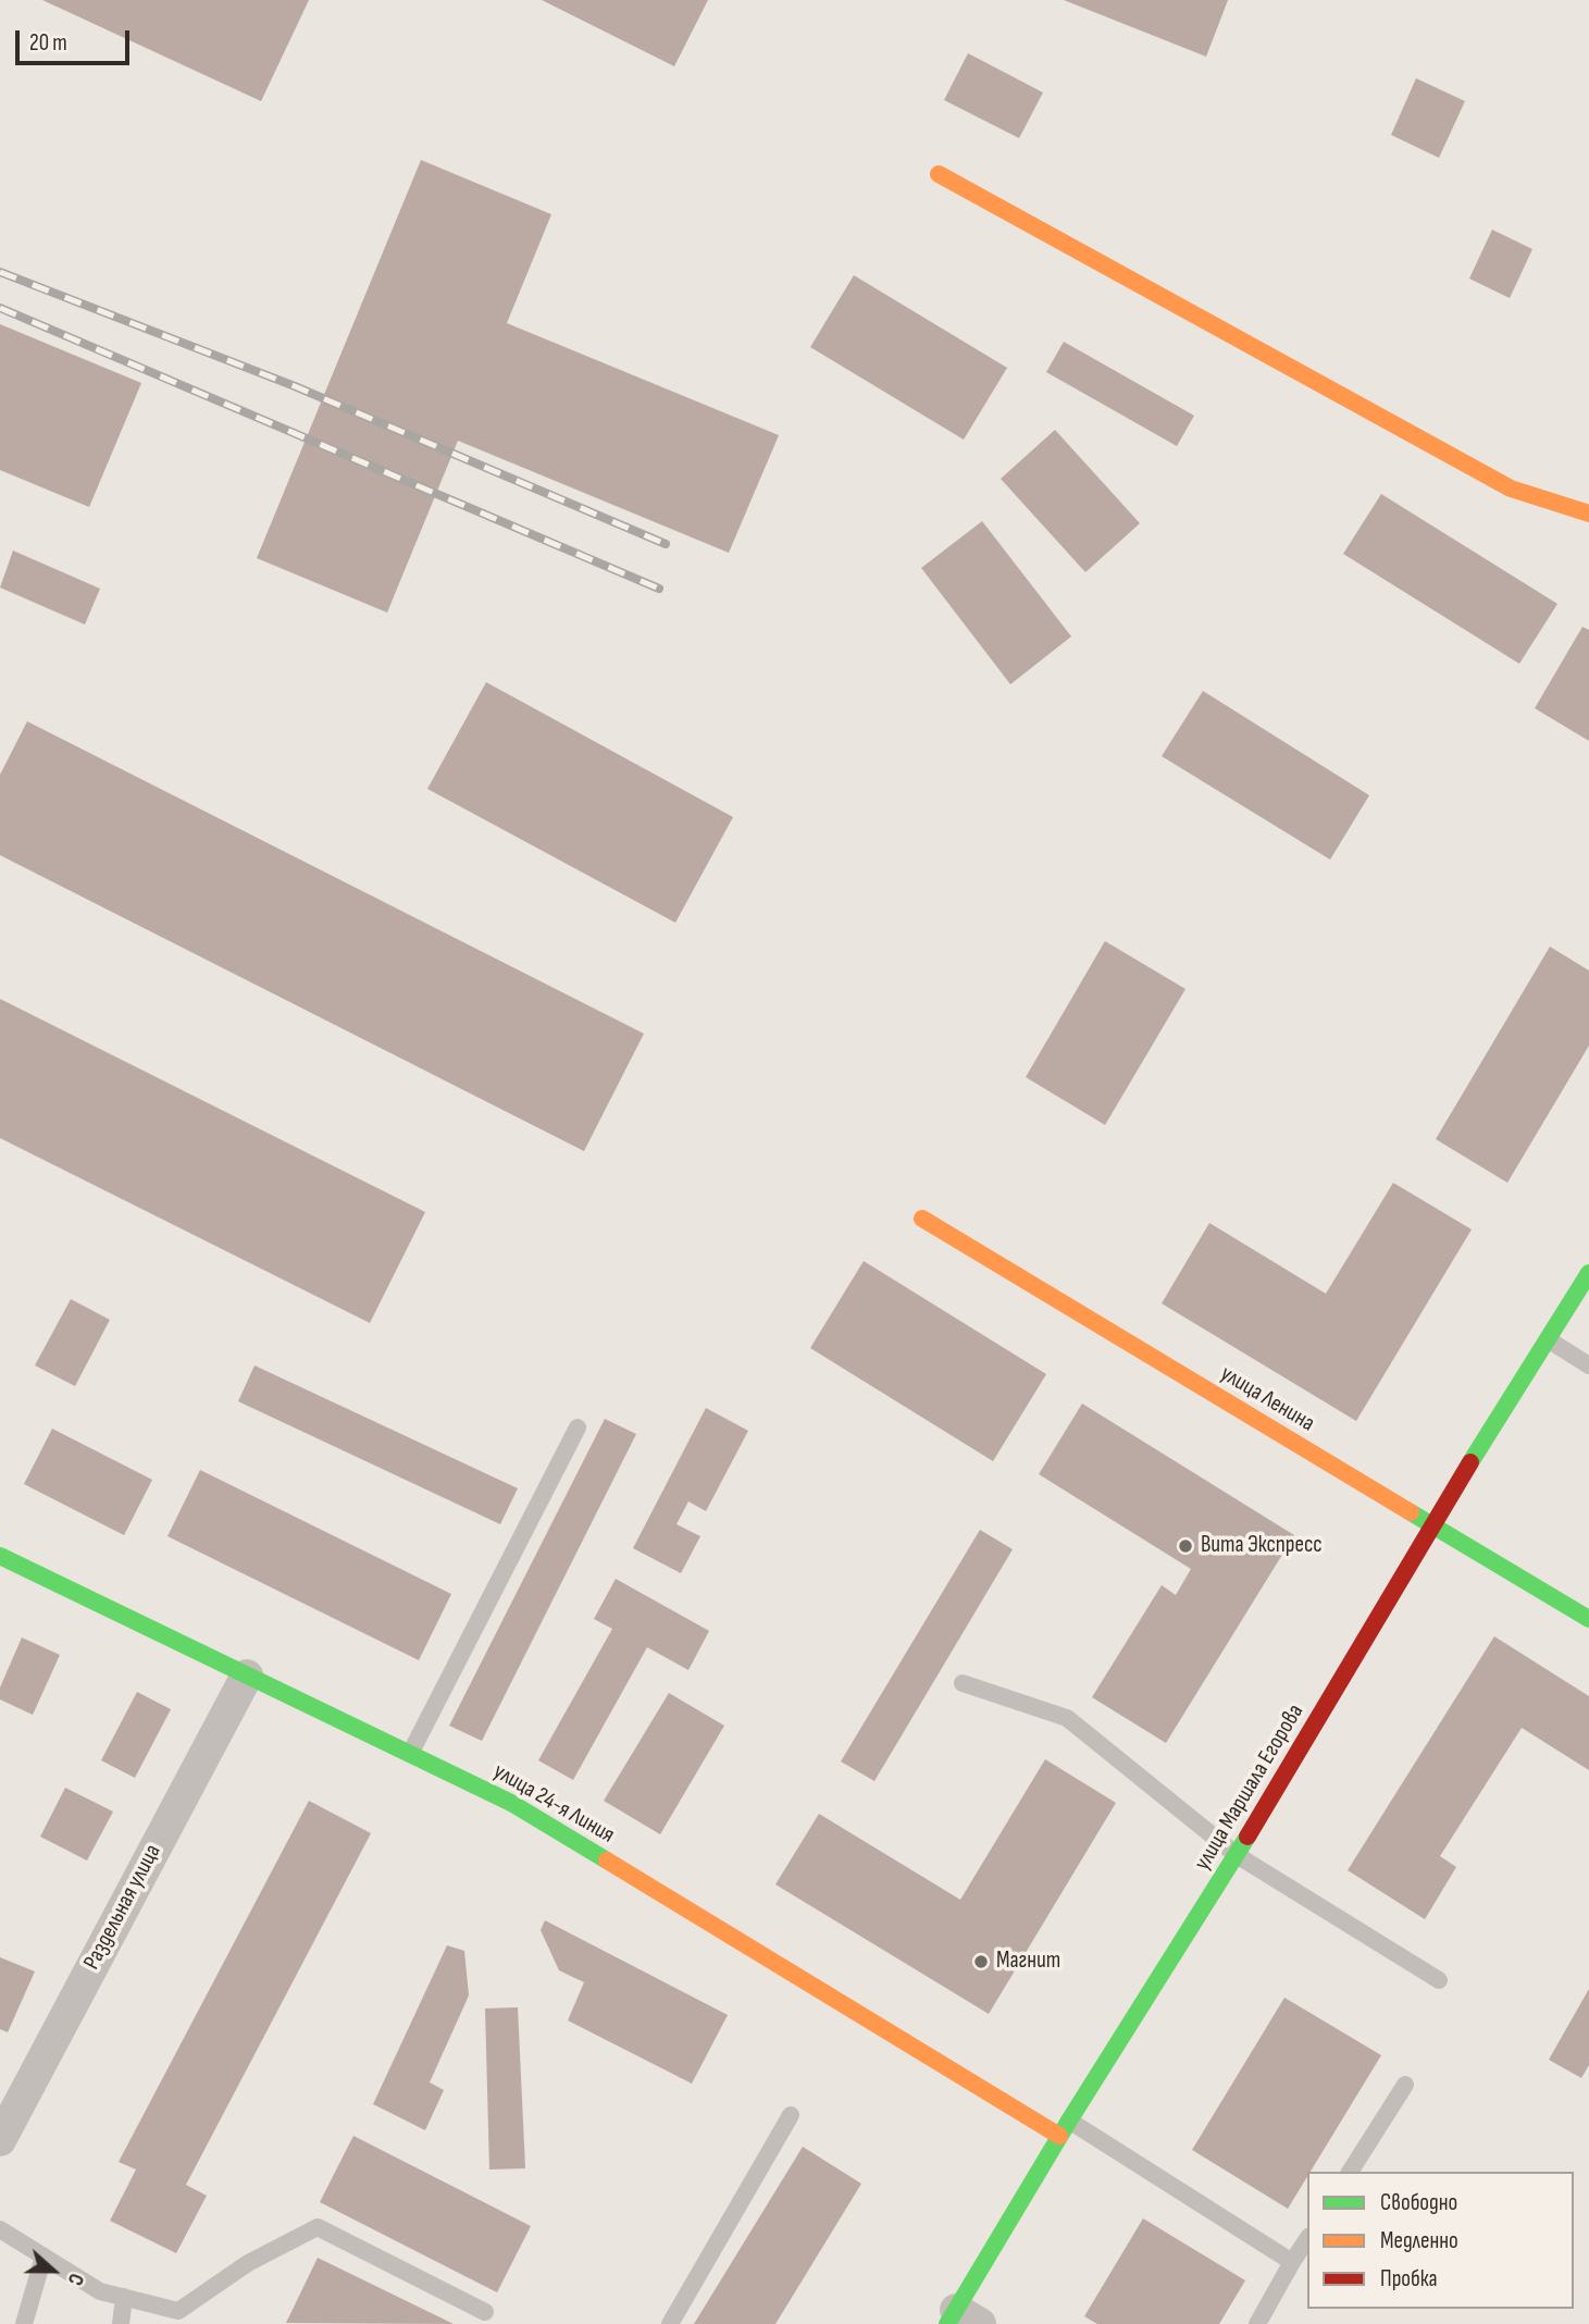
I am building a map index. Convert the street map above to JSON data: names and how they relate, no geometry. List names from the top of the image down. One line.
{"streets":{"street":["улица Ленина","улица Маршала Егорова","улица 24-я Линия","Раздельная улица"]},"crossings":[["улица Ленина","улица Маршала Егорова"],["улица Маршала Егорова","улица 24-я Линия"],["улица 24-я Линия","Раздельная улица"]],"places":["Вита Экспресс","Магнит"],"legend":["Свободно","Медленно","Пробка"],"scale_bar":"20 m","north":"right"}
